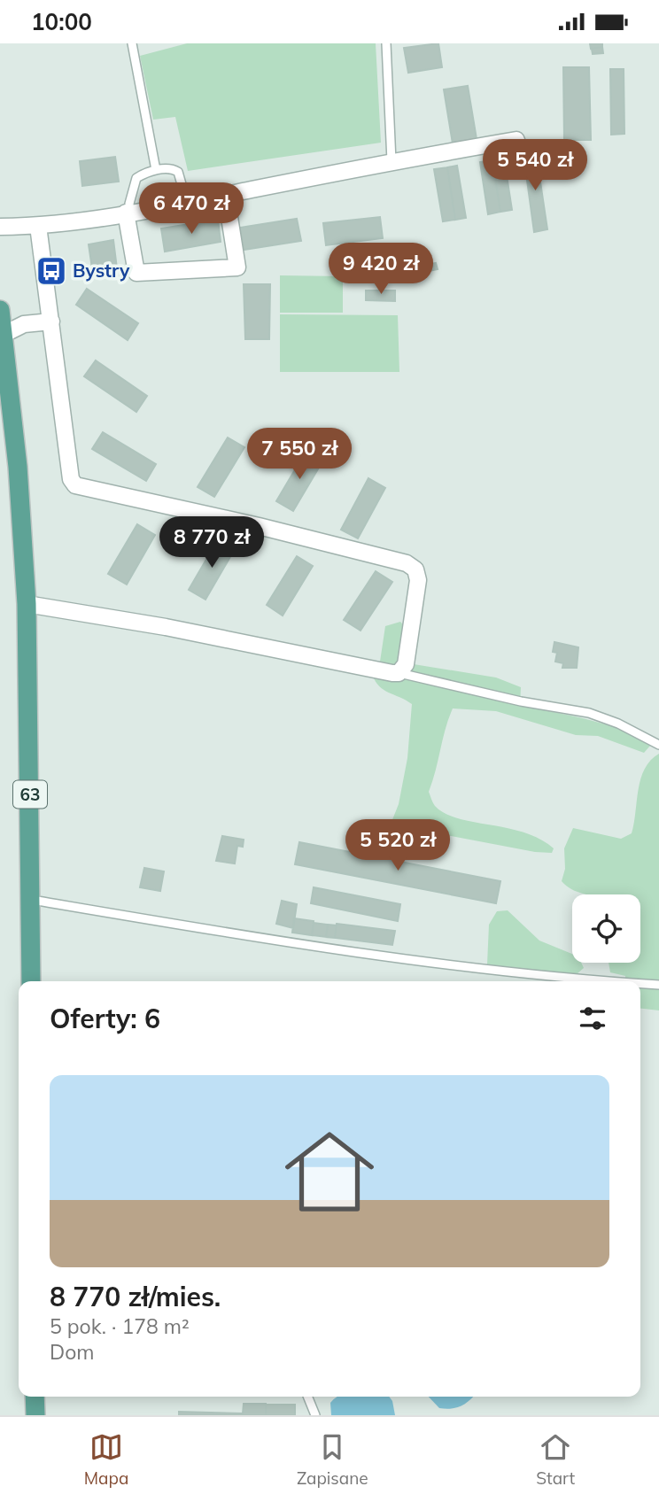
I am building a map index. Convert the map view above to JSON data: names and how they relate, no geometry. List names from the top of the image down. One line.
{"streets":{"main road":["63"]},"places":{"bus stop":["Bystry"]},"page":{"status":"10:00","price":["5 540 zł","6 470 zł","9 420 zł","7 550 zł","8 770 zł","5 520 zł"],"heading":"Oferty: 6","list":[{"name":"8 770 zł/mies.","note":"5 pok. · 178 m² · Dom"}],"tabs":["Mapa","Zapisane","Start"]}}
